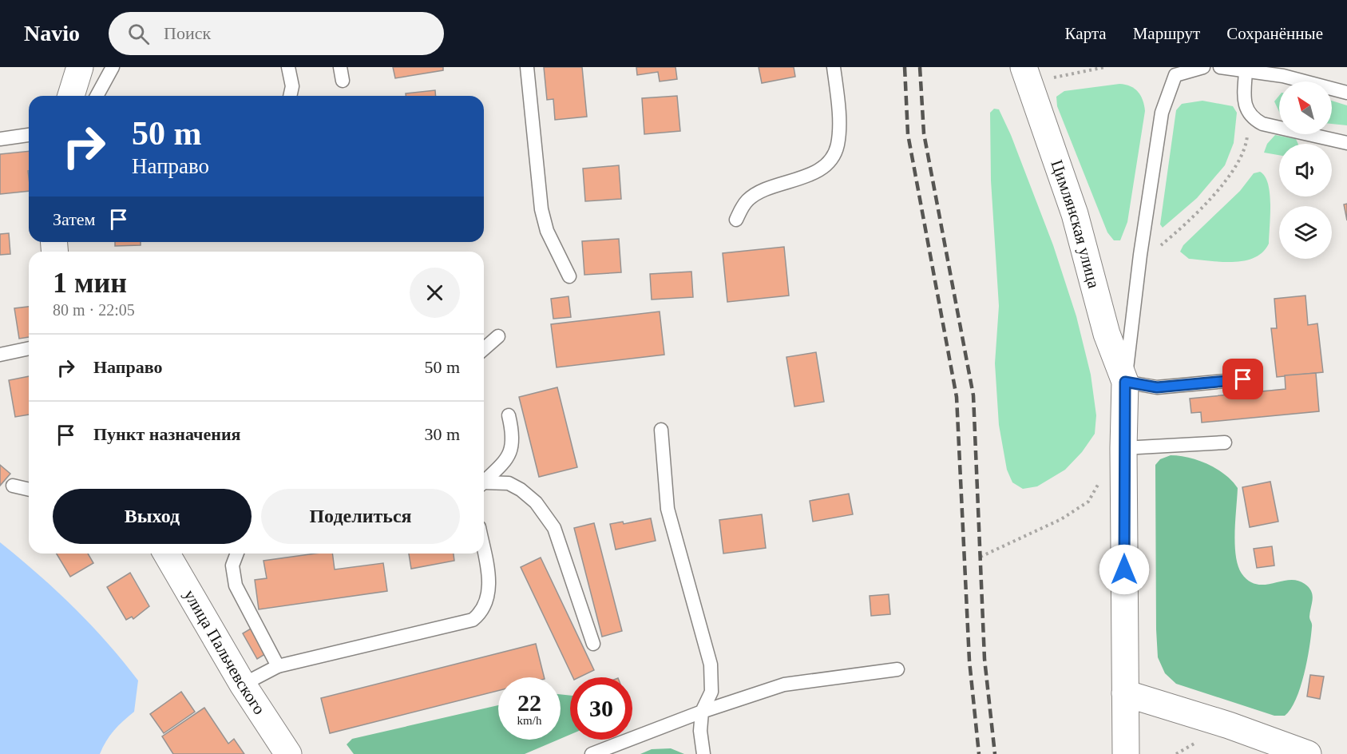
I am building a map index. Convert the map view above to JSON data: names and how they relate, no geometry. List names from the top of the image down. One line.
{"streets":{"street":["Цимлянская улица","улица Пальчевского"]},"north":"top left","page":{"header":"Navio","search":"Поиск","nav":["Карта","Маршрут","Сохранённые"],"turn":["50 m","Направо"],"then":"Затем","heading":["1 мин","80 m · 22:05"],"list":[{"name":"Направо","value":"50 m"},{"name":"Пункт назначения","value":"30 m"}],"buttons":["Выход","Поделиться"],"speed":"22 km/h","limit":"30"}}
